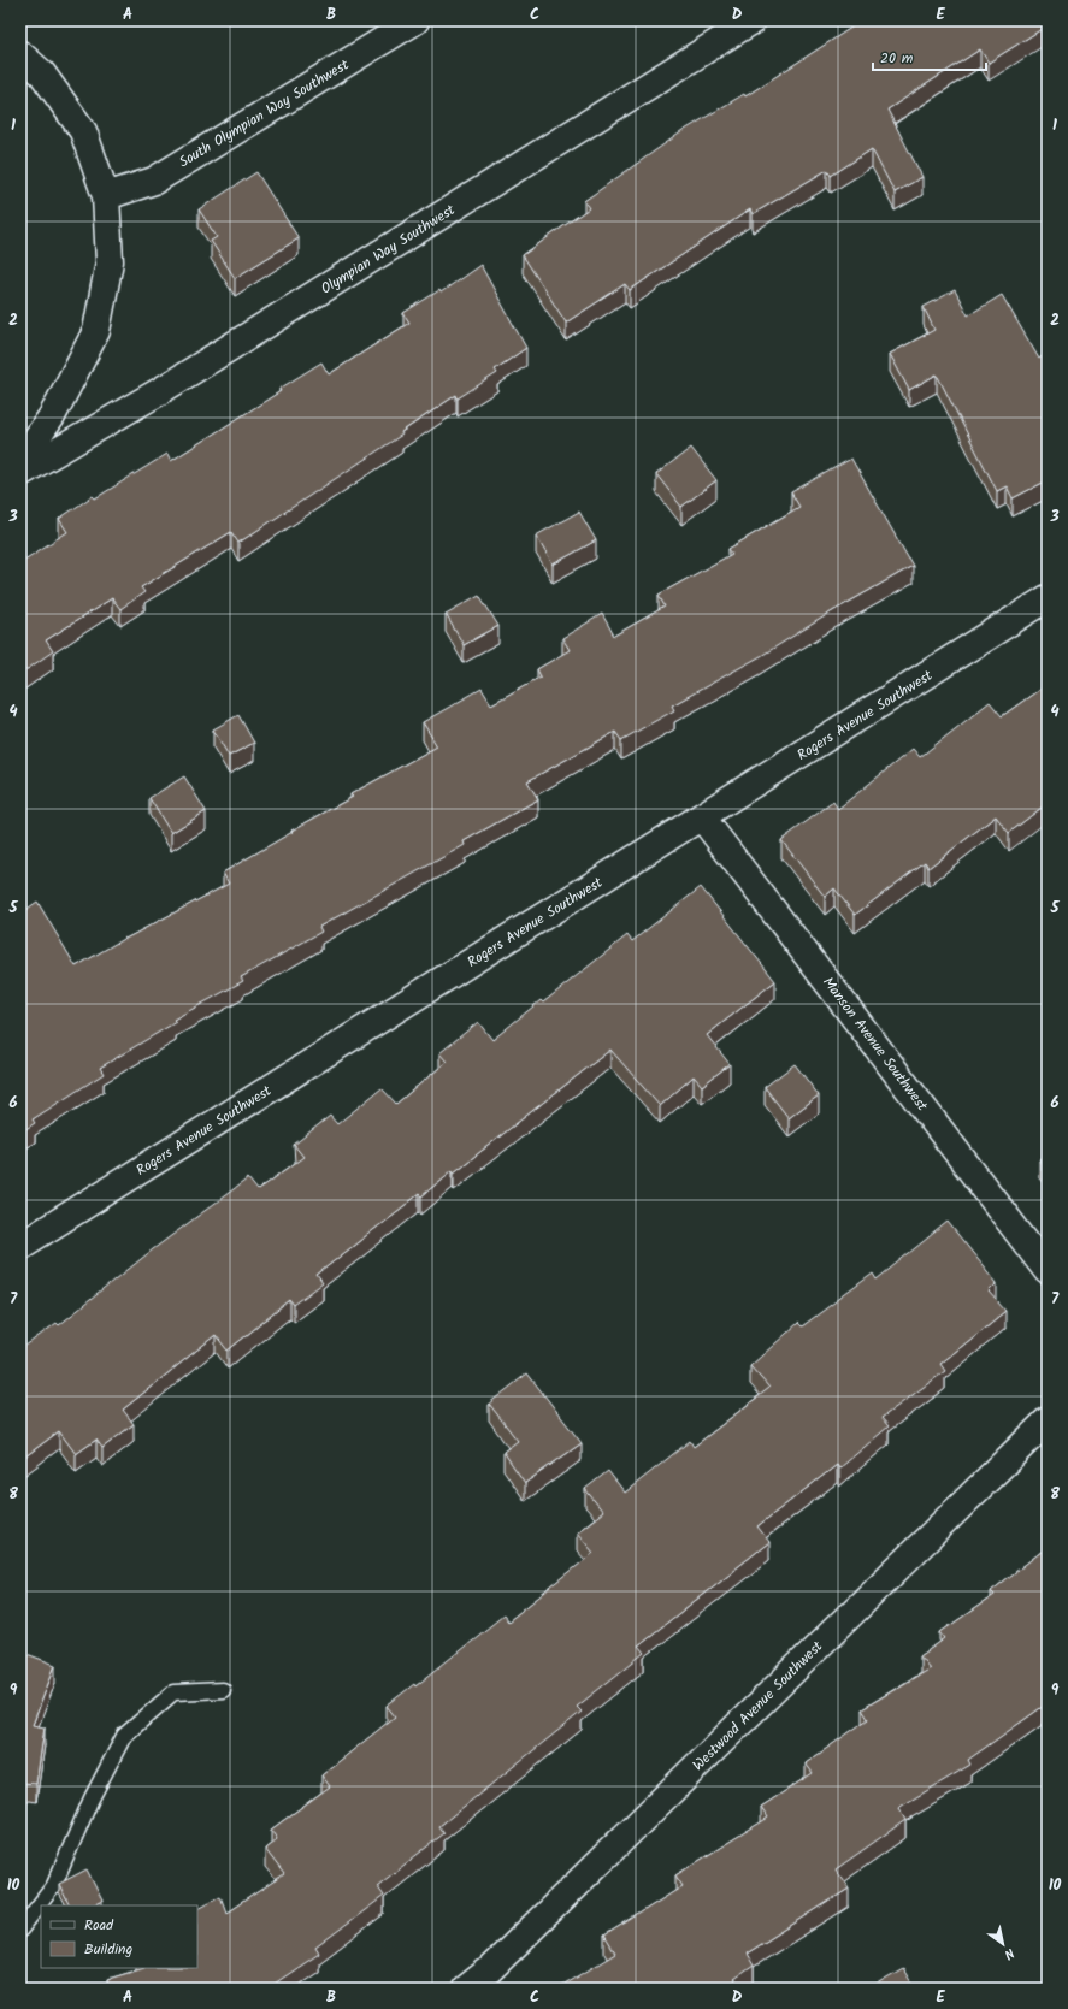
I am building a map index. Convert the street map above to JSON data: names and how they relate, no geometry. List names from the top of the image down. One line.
{"streets":{"street":["South Olympian Way Southwest","Olympian Way Southwest","Rogers Avenue Southwest","Manson Avenue Southwest","Westwood Avenue Southwest"]},"crossings":[["Rogers Avenue Southwest","Manson Avenue Southwest"]],"legend":["Road","Building"],"scale_bar":"20 m","north":"bottom right","grid":{"columns":["A","B","C","D","E"],"rows":["1","2","3","4","5","6","7","8","9","10"]}}
